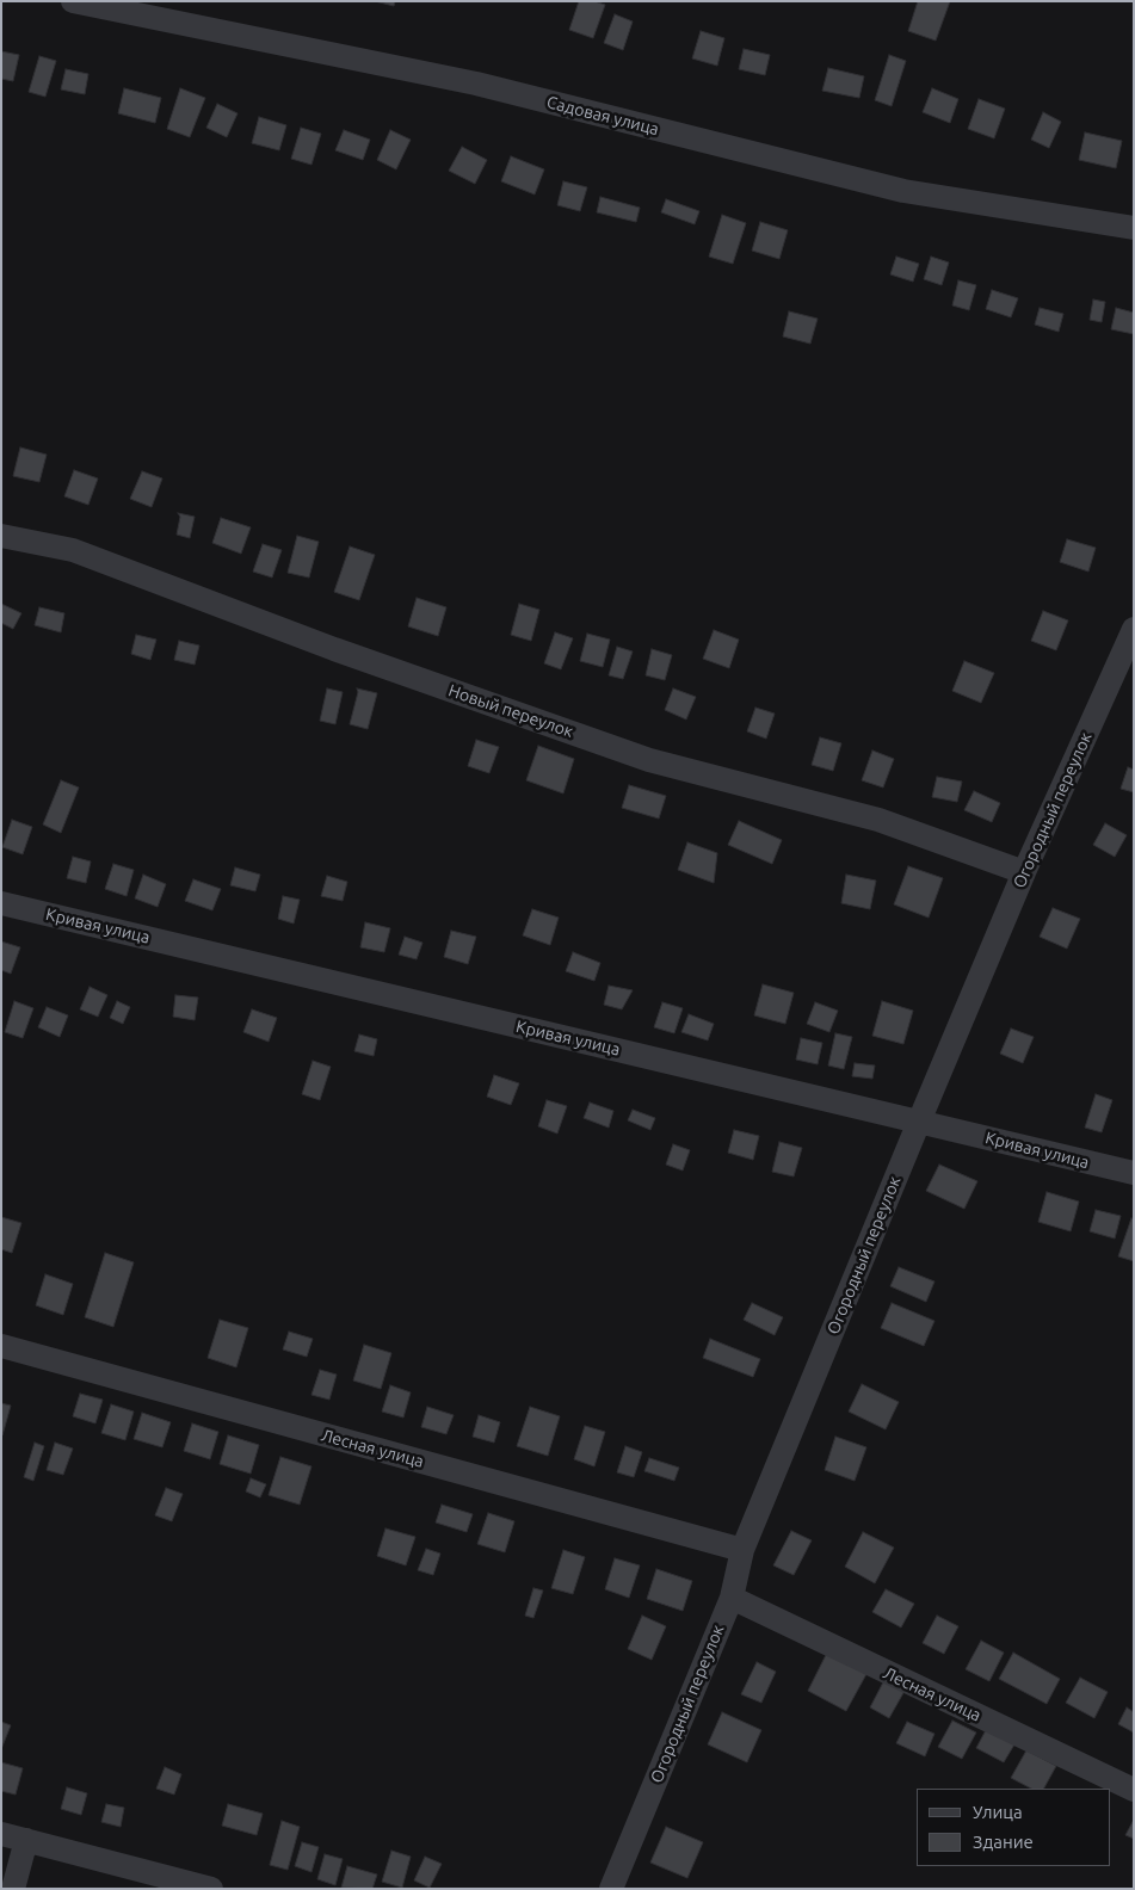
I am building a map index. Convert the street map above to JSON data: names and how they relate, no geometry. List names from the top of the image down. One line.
{"streets":{"street":["Садовая улица","Новый переулок","Огородный переулок","Кривая улица","Лесная улица"]},"crossings":[["Новый переулок","Огородный переулок"],["Огородный переулок","Кривая улица"],["Огородный переулок","Лесная улица"]],"legend":["Улица","Здание"]}
